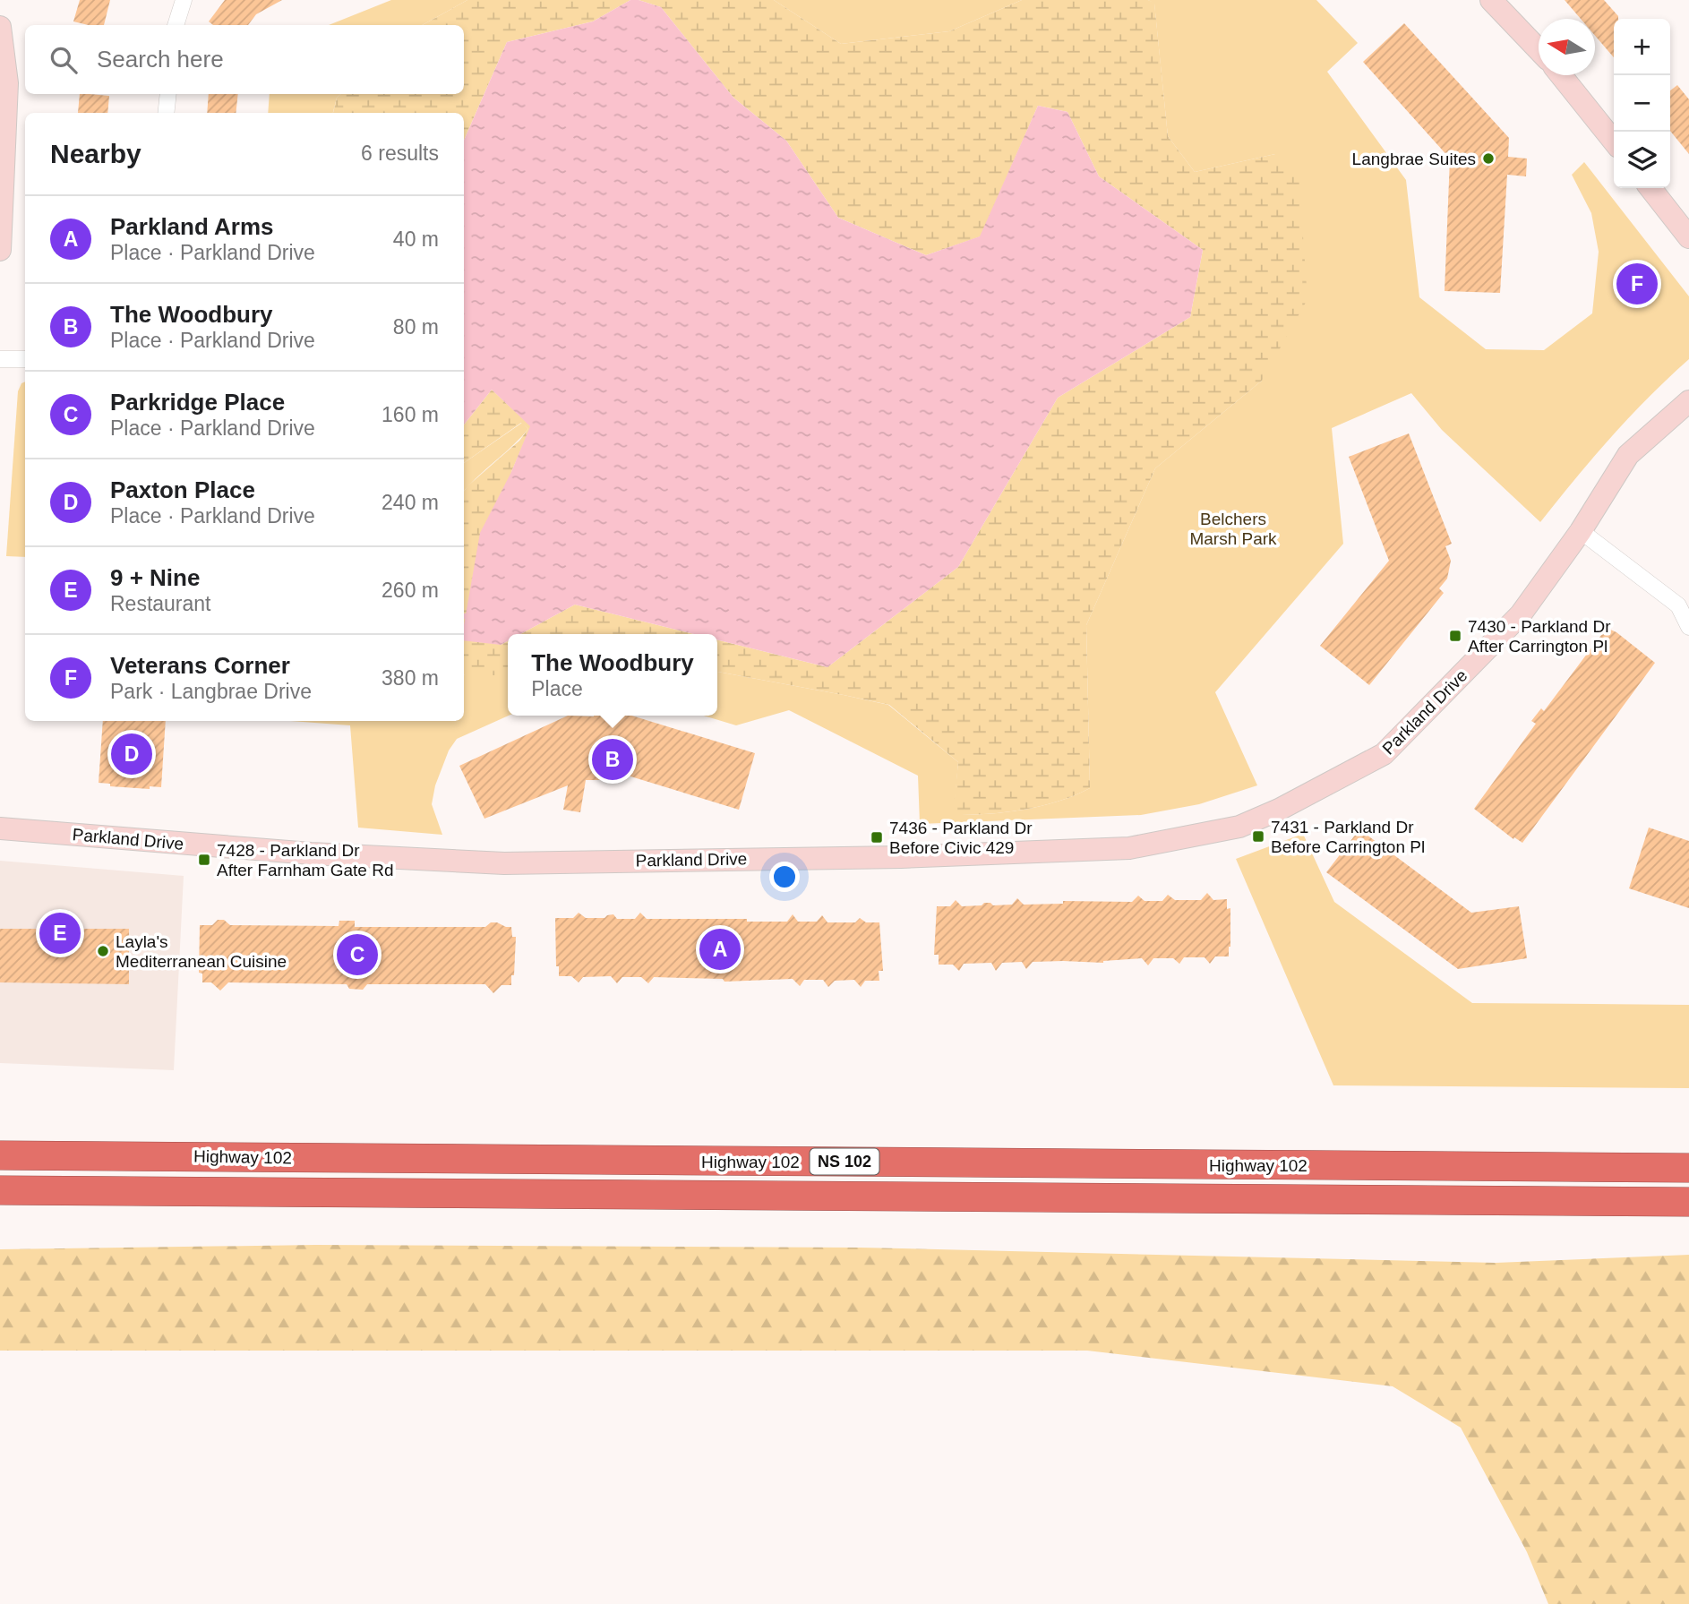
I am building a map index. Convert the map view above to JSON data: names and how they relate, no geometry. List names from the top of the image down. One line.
{"streets":{"highway":["Highway 102","NS 102"],"street":["Parkland Drive"]},"parks":["Belchers Marsh Park"],"places":{"other":["Langbrae Suites","Layla's Mediterranean Cuisine"],"transit":["7430 - Parkland Dr After Carrington Pl","7431 - Parkland Dr Before Carrington Pl","7436 - Parkland Dr Before Civic 429","7428 - Parkland Dr After Farnham Gate Rd"]},"north":"left","page":{"map_buttons":["+","−"],"search":"Search here","heading":["Nearby","6 results"],"list":[{"mark":"A","name":"Parkland Arms","note":"Place · Parkland Drive","value":"40 m"},{"mark":"B","name":"The Woodbury","note":"Place · Parkland Drive","value":"80 m"},{"mark":"C","name":"Parkridge Place","note":"Place · Parkland Drive","value":"160 m"},{"mark":"D","name":"Paxton Place","note":"Place · Parkland Drive","value":"240 m"},{"mark":"E","name":"9 + Nine","note":"Restaurant","value":"260 m"},{"mark":"F","name":"Veterans Corner","note":"Park · Langbrae Drive","value":"380 m"}],"pins":["F","D","B","E","A","C"],"popup":["The Woodbury","Place"]}}
